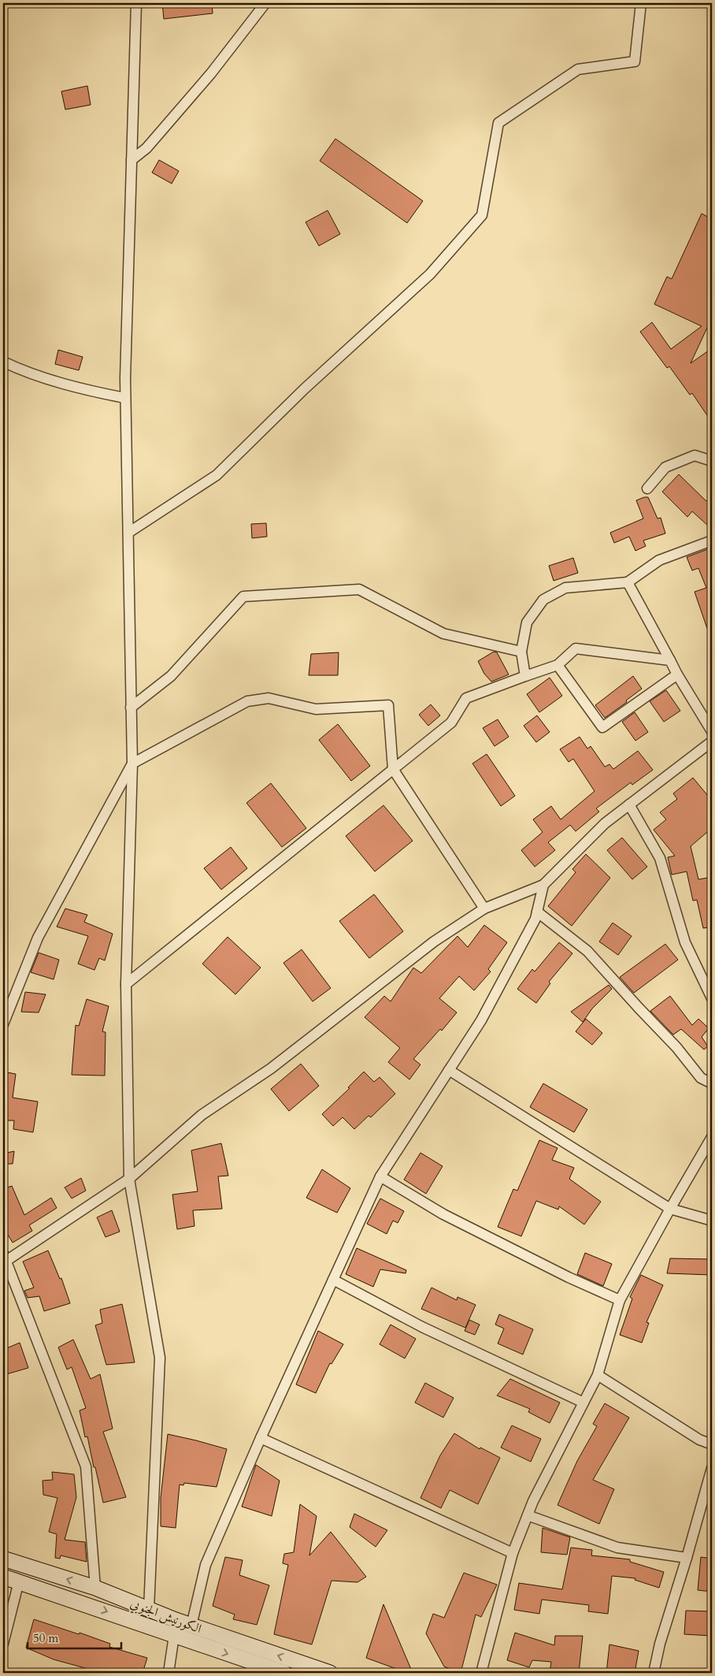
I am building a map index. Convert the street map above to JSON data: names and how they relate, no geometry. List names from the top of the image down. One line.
{"streets":{"main road":["الكورنيش الجنوبي"]},"scale_bar":"50 m"}
